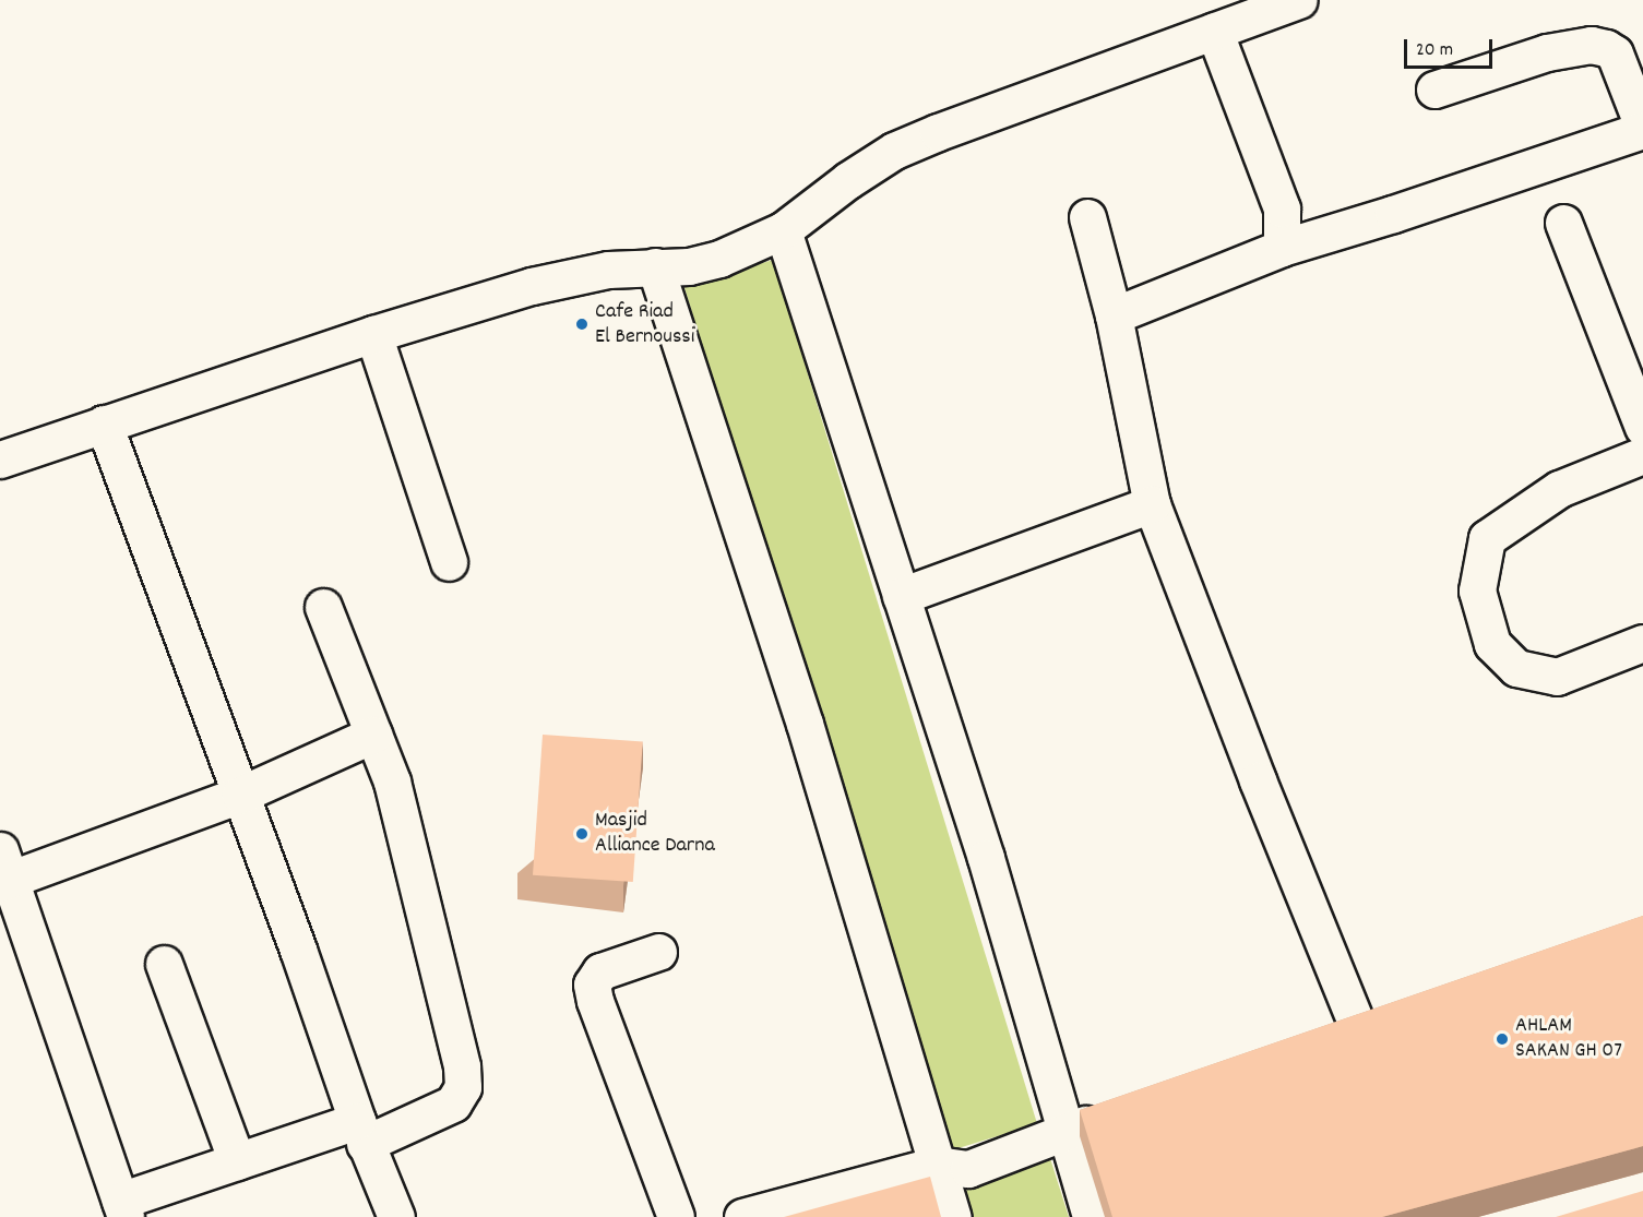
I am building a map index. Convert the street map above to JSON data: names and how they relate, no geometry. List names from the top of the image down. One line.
{"places":["Cafe Riad El Bernoussi","Masjid Alliance Darna","AHLAM SAKAN GH 07"],"scale_bar":"20 m"}
